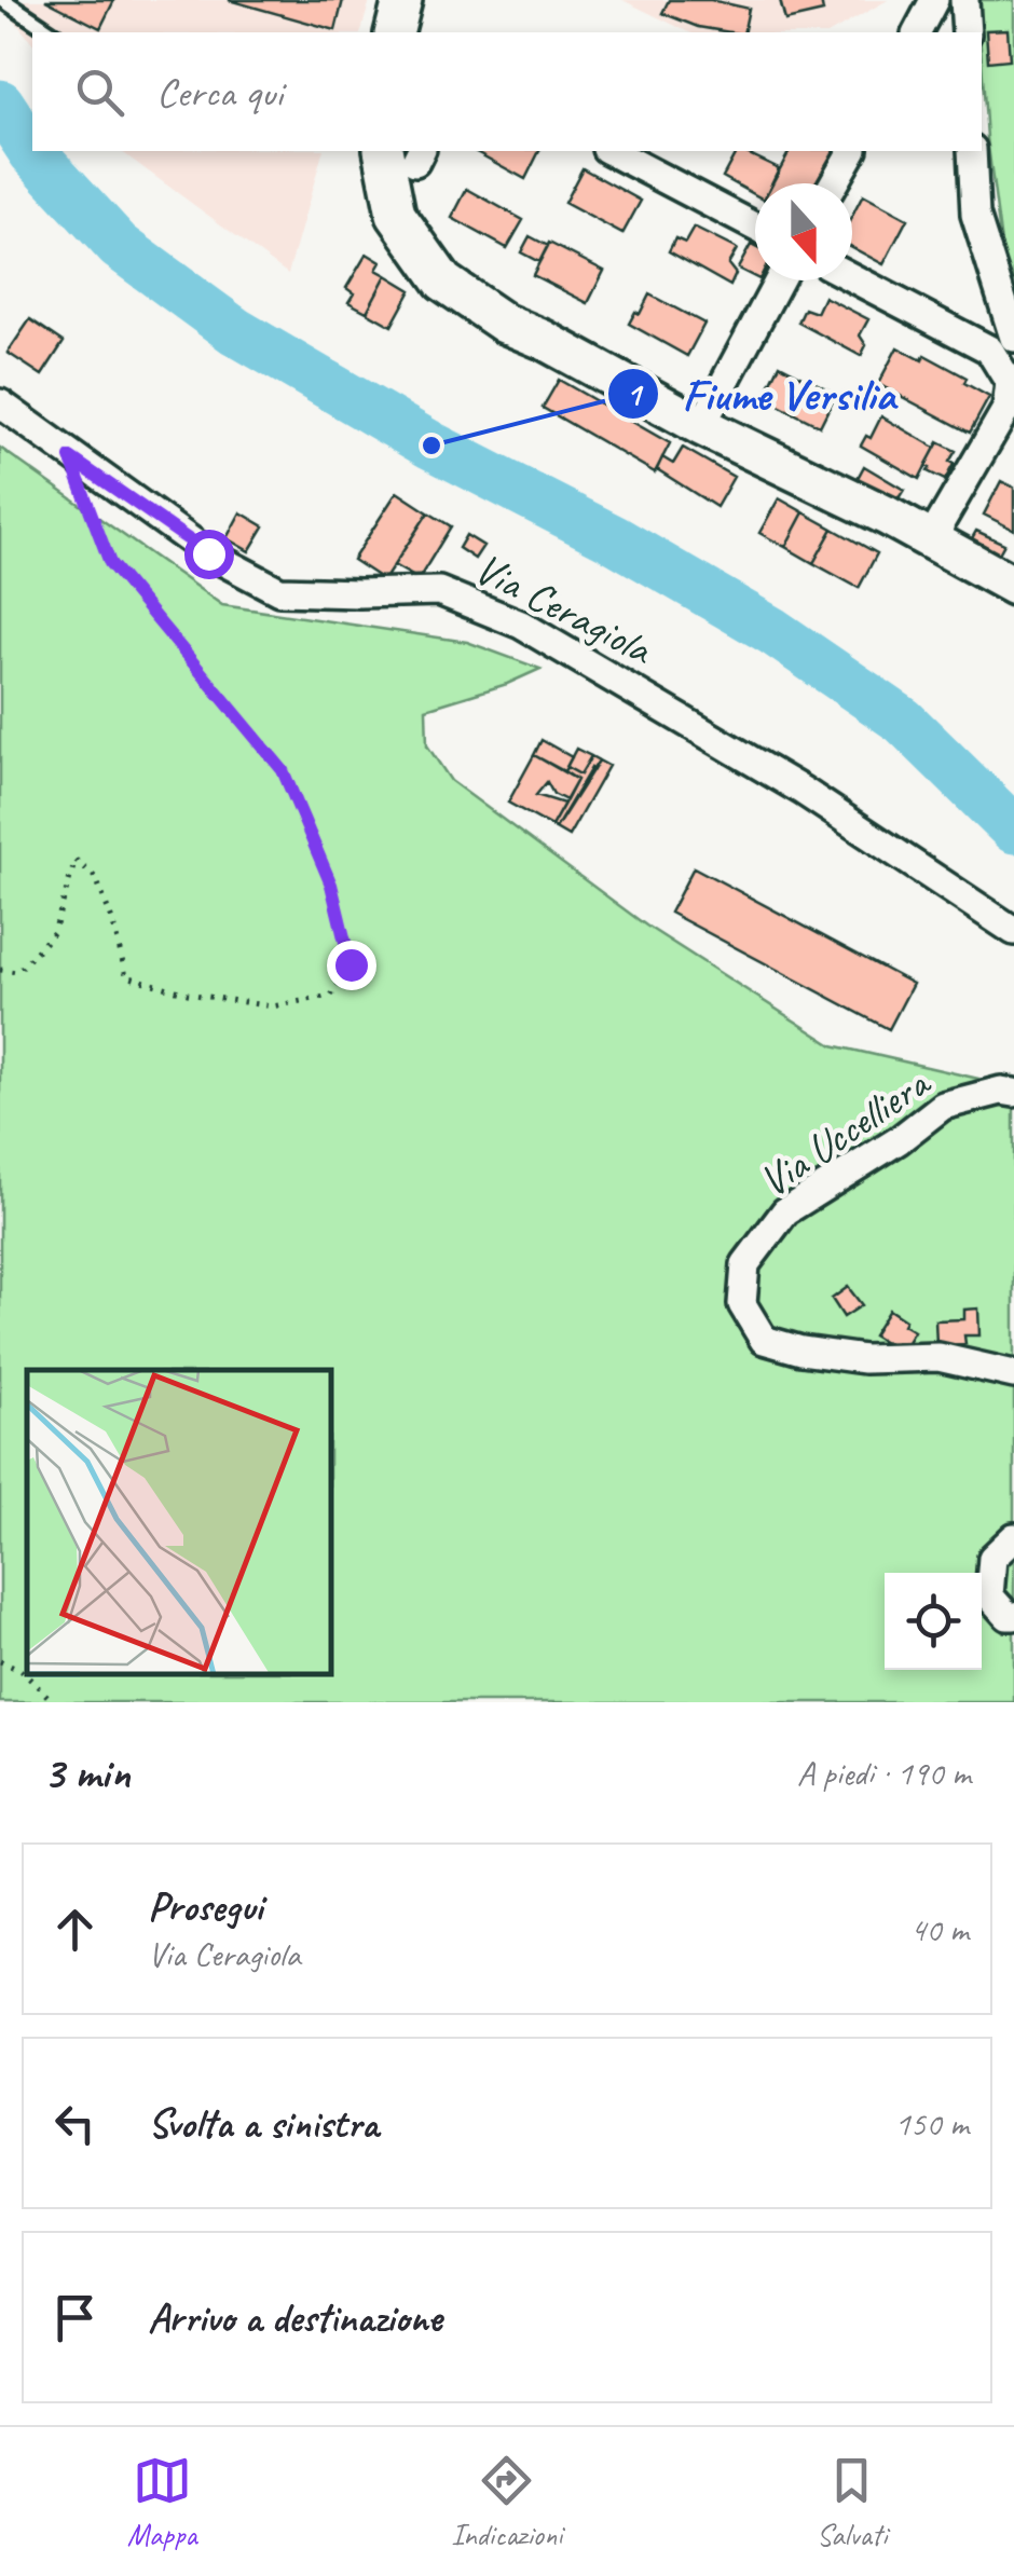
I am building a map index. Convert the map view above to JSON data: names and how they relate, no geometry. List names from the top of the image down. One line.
{"streets":{"street":["Via Ceragiola","Via Uccelliera"]},"places":["Fiume Versilia"],"north":"bottom","page":{"search":"Cerca qui","heading":["3 min","A piedi · 190 m"],"list":[["Prosegui","Via Ceragiola","40 m"],["Svolta a sinistra","150 m"],"Arrivo a destinazione"],"nav":["Mappa","Indicazioni","Salvati"]}}
